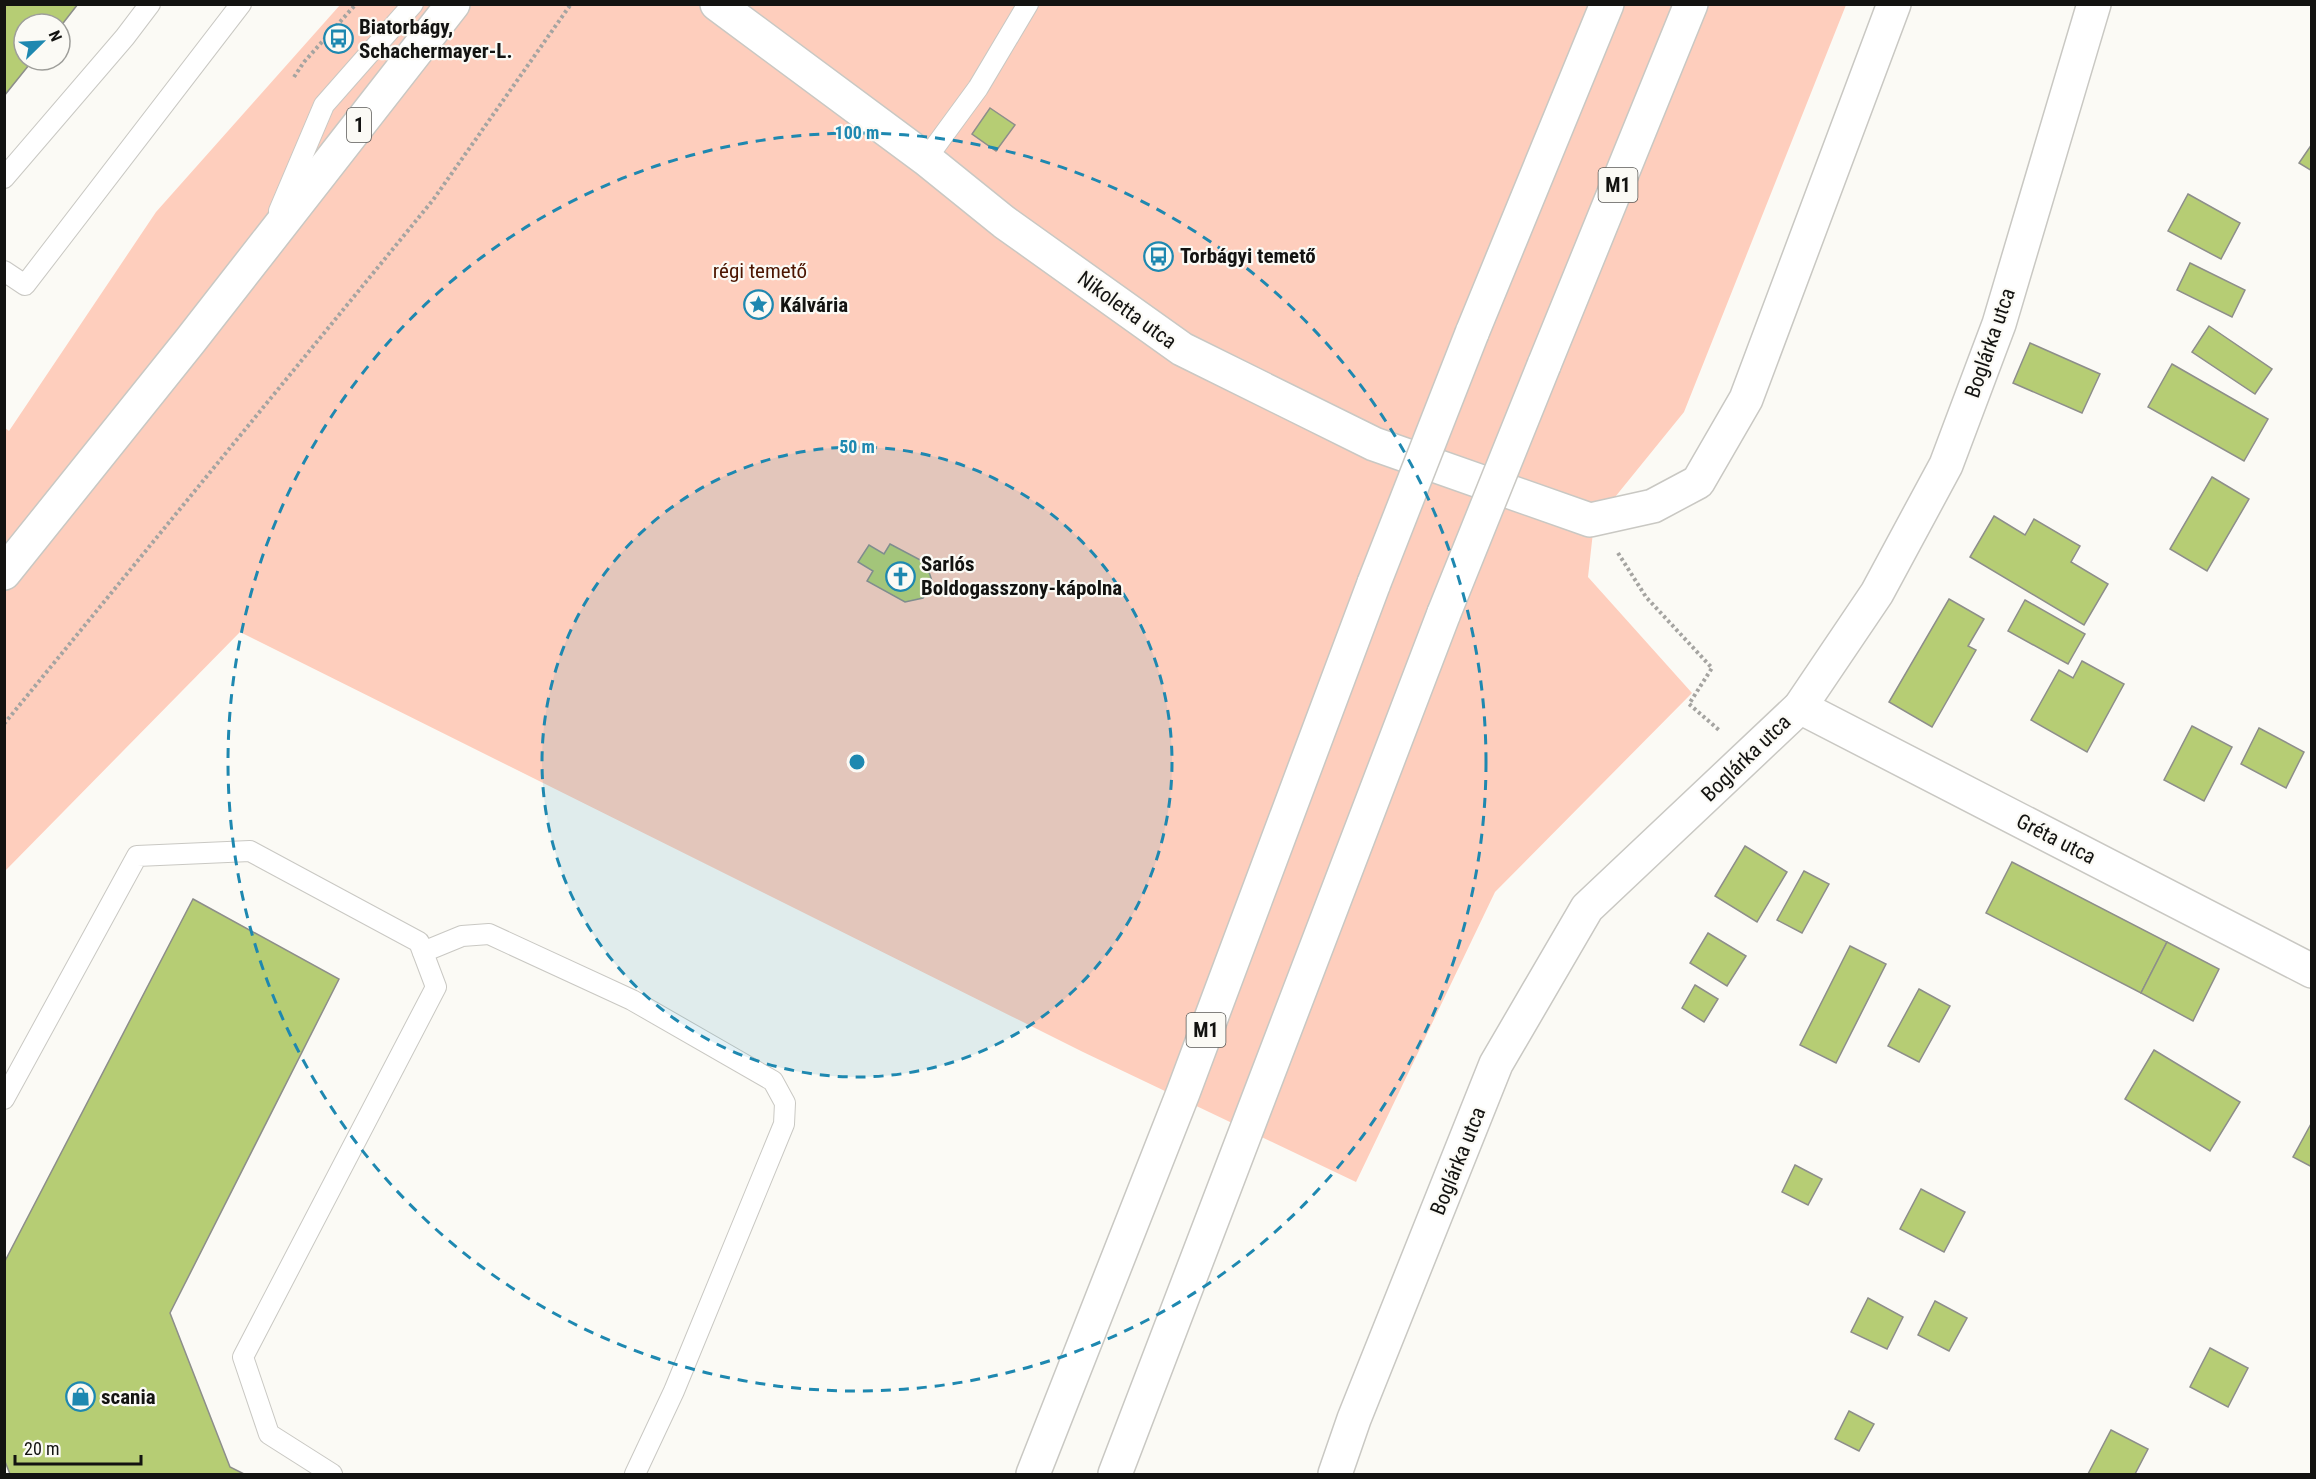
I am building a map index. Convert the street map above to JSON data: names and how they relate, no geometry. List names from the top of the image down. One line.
{"streets":{"main road":["1","M1","Nikoletta utca","Boglárka utca","Gréta utca"]},"crossings":[["Boglárka utca","Gréta utca"]],"parks":["régi temető"],"places":{"bus stop":["Biatorbágy, Schachermayer-L.","Torbágyi temető"],"place":["Kálvária"],"church":["Sarlós Boldogasszony-kápolna"],"shop":["scania"]},"scale_bar":"20 m","north":"top right","rings":["100 m","50 m"]}
